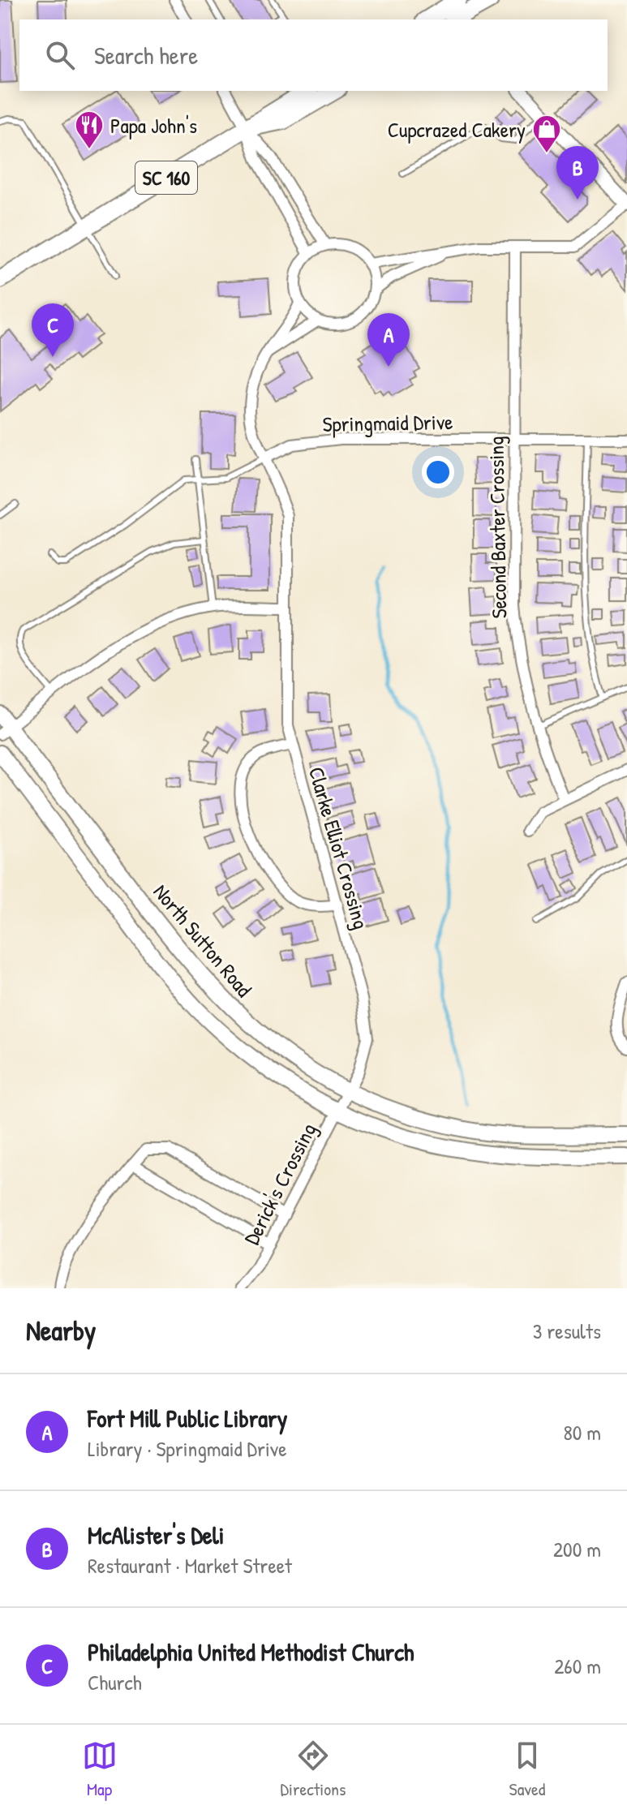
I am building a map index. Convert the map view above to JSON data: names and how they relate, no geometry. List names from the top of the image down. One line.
{"streets":{"main road":["SC 160","North Sutton Road"],"street":["Springmaid Drive","Second Baxter Crossing","Clarke Elliot Crossing","Derick's Crossing"]},"crossings":[["Springmaid Drive","Second Baxter Crossing"],["Springmaid Drive","Clarke Elliot Crossing"],["Clarke Elliot Crossing","North Sutton Road"],["Clarke Elliot Crossing","Derick's Crossing"],["North Sutton Road","Derick's Crossing"]],"places":{"restaurant":["Papa John's"],"shop":["Cupcrazed Cakery"]},"page":{"search":"Search here","pins":["B","C","A"],"heading":["Nearby","3 results"],"list":[{"mark":"A","name":"Fort Mill Public Library","note":"Library · Springmaid Drive","value":"80 m"},{"mark":"B","name":"McAlister's Deli","note":"Restaurant · Market Street","value":"200 m"},{"mark":"C","name":"Philadelphia United Methodist Church","note":"Church","value":"260 m"}],"nav":["Map","Directions","Saved"]}}
